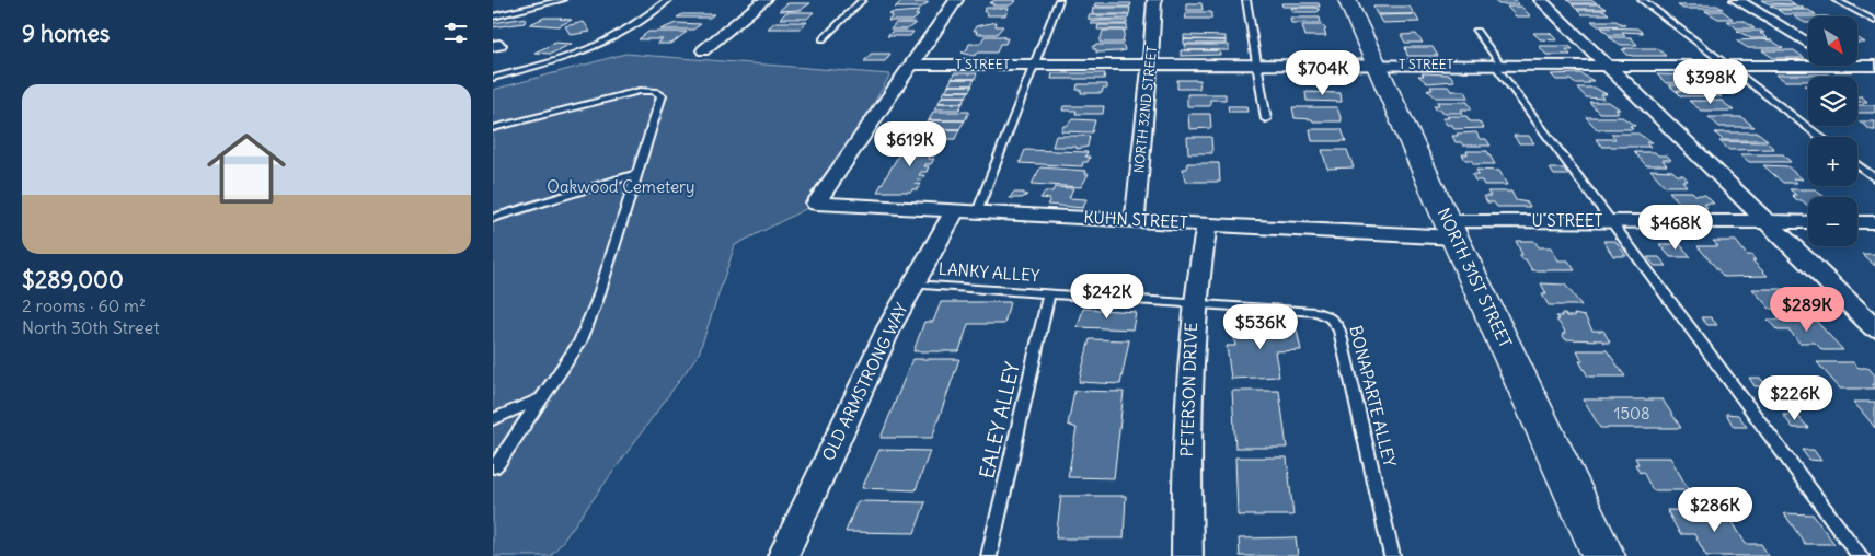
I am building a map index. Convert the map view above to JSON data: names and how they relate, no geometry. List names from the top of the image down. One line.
{"streets":{"street":["T STREET","NORTH 32ND STREET","KUHN STREET","U STREET","NORTH 31ST STREET","OLD ARMSTRONG WAY","PETERSON DRIVE"],"lane":["LANKY ALLEY","BONAPARTE ALLEY","EALEY ALLEY"]},"crossings":[["T STREET","NORTH 32ND STREET"],["T STREET","KUHN STREET"],["T STREET","NORTH 31ST STREET"],["NORTH 32ND STREET","KUHN STREET"],["KUHN STREET","U STREET"],["KUHN STREET","NORTH 31ST STREET"],["KUHN STREET","OLD ARMSTRONG WAY"],["KUHN STREET","PETERSON DRIVE"],["U STREET","NORTH 31ST STREET"],["LANKY ALLEY","OLD ARMSTRONG WAY"],["LANKY ALLEY","PETERSON DRIVE"],["LANKY ALLEY","BONAPARTE ALLEY"],["LANKY ALLEY","EALEY ALLEY"],["PETERSON DRIVE","BONAPARTE ALLEY"]],"parks":["Oakwood Cemetery"],"house_numbers":["1508"],"north":"bottom right","page":{"heading":"9 homes","map_buttons":["+","−"],"price":["$704K","$398K","$619K","$468K","$242K","$289K","$536K","$226K","$286K"],"list":[{"name":"$289,000","note":"2 rooms · 60 m² · North 30th Street"}]}}
